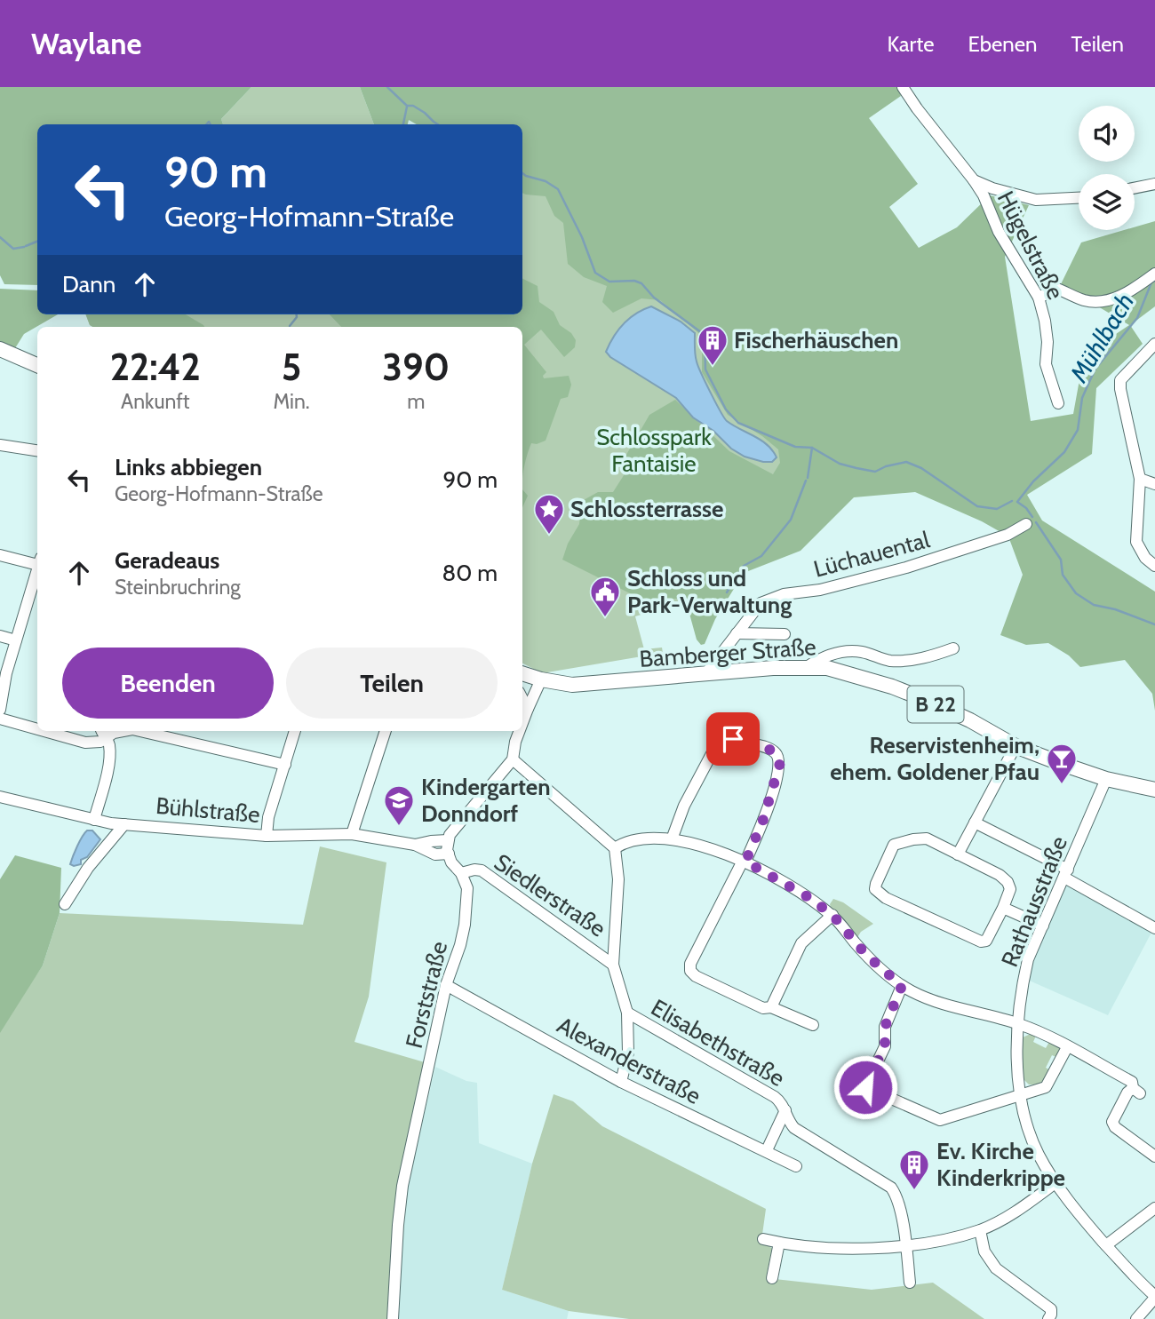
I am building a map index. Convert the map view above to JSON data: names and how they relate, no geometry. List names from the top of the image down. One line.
{"streets":{"main road":["Bamberger Straße","B 22"],"street":["Hügelstraße","Lüchauental","Bühlstraße","Siedlerstraße","Rathausstraße","Forststraße","Elisabethstraße","Alexanderstraße"]},"crossings":[["Lüchauental","Bamberger Straße"],["Bamberger Straße","Rathausstraße"],["Bühlstraße","Forststraße"],["Siedlerstraße","Forststraße"],["Forststraße","Alexanderstraße"],["Elisabethstraße","Alexanderstraße"]],"water":["Mühlbach"],"parks":["Schlosspark Fantaisie"],"places":{"building":["Fischerhäuschen","Ev. Kirche Kinderkrippe"],"place":["Schlossterrasse"],"public building":["Schloss und Park-Verwaltung"],"bar":["Reservistenheim, ehem. Goldener Pfau"],"school or university":["Kindergarten Donndorf"]},"page":{"header":"Waylane","nav":["Karte","Ebenen","Teilen"],"turn":["90 m","Georg-Hofmann-Straße"],"then":"Dann","eta":["22:42","Ankunft","5","Min.","390","m"],"list":[{"name":"Links abbiegen","note":"Georg-Hofmann-Straße","value":"90 m"},{"name":"Geradeaus","note":"Steinbruchring","value":"80 m"}],"buttons":["Beenden","Teilen"]}}
